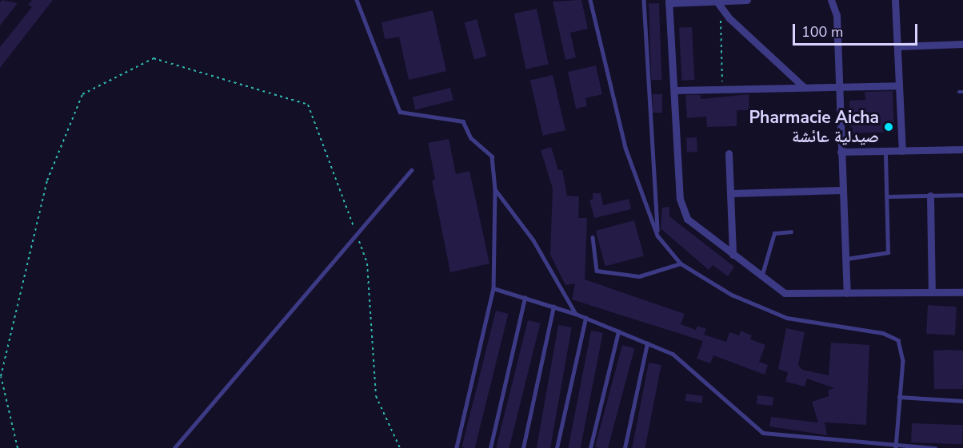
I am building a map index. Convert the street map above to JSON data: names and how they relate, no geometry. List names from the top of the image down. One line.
{"places":["Pharmacie Aicha صيدلية عائشة"],"scale_bar":"100 m"}
